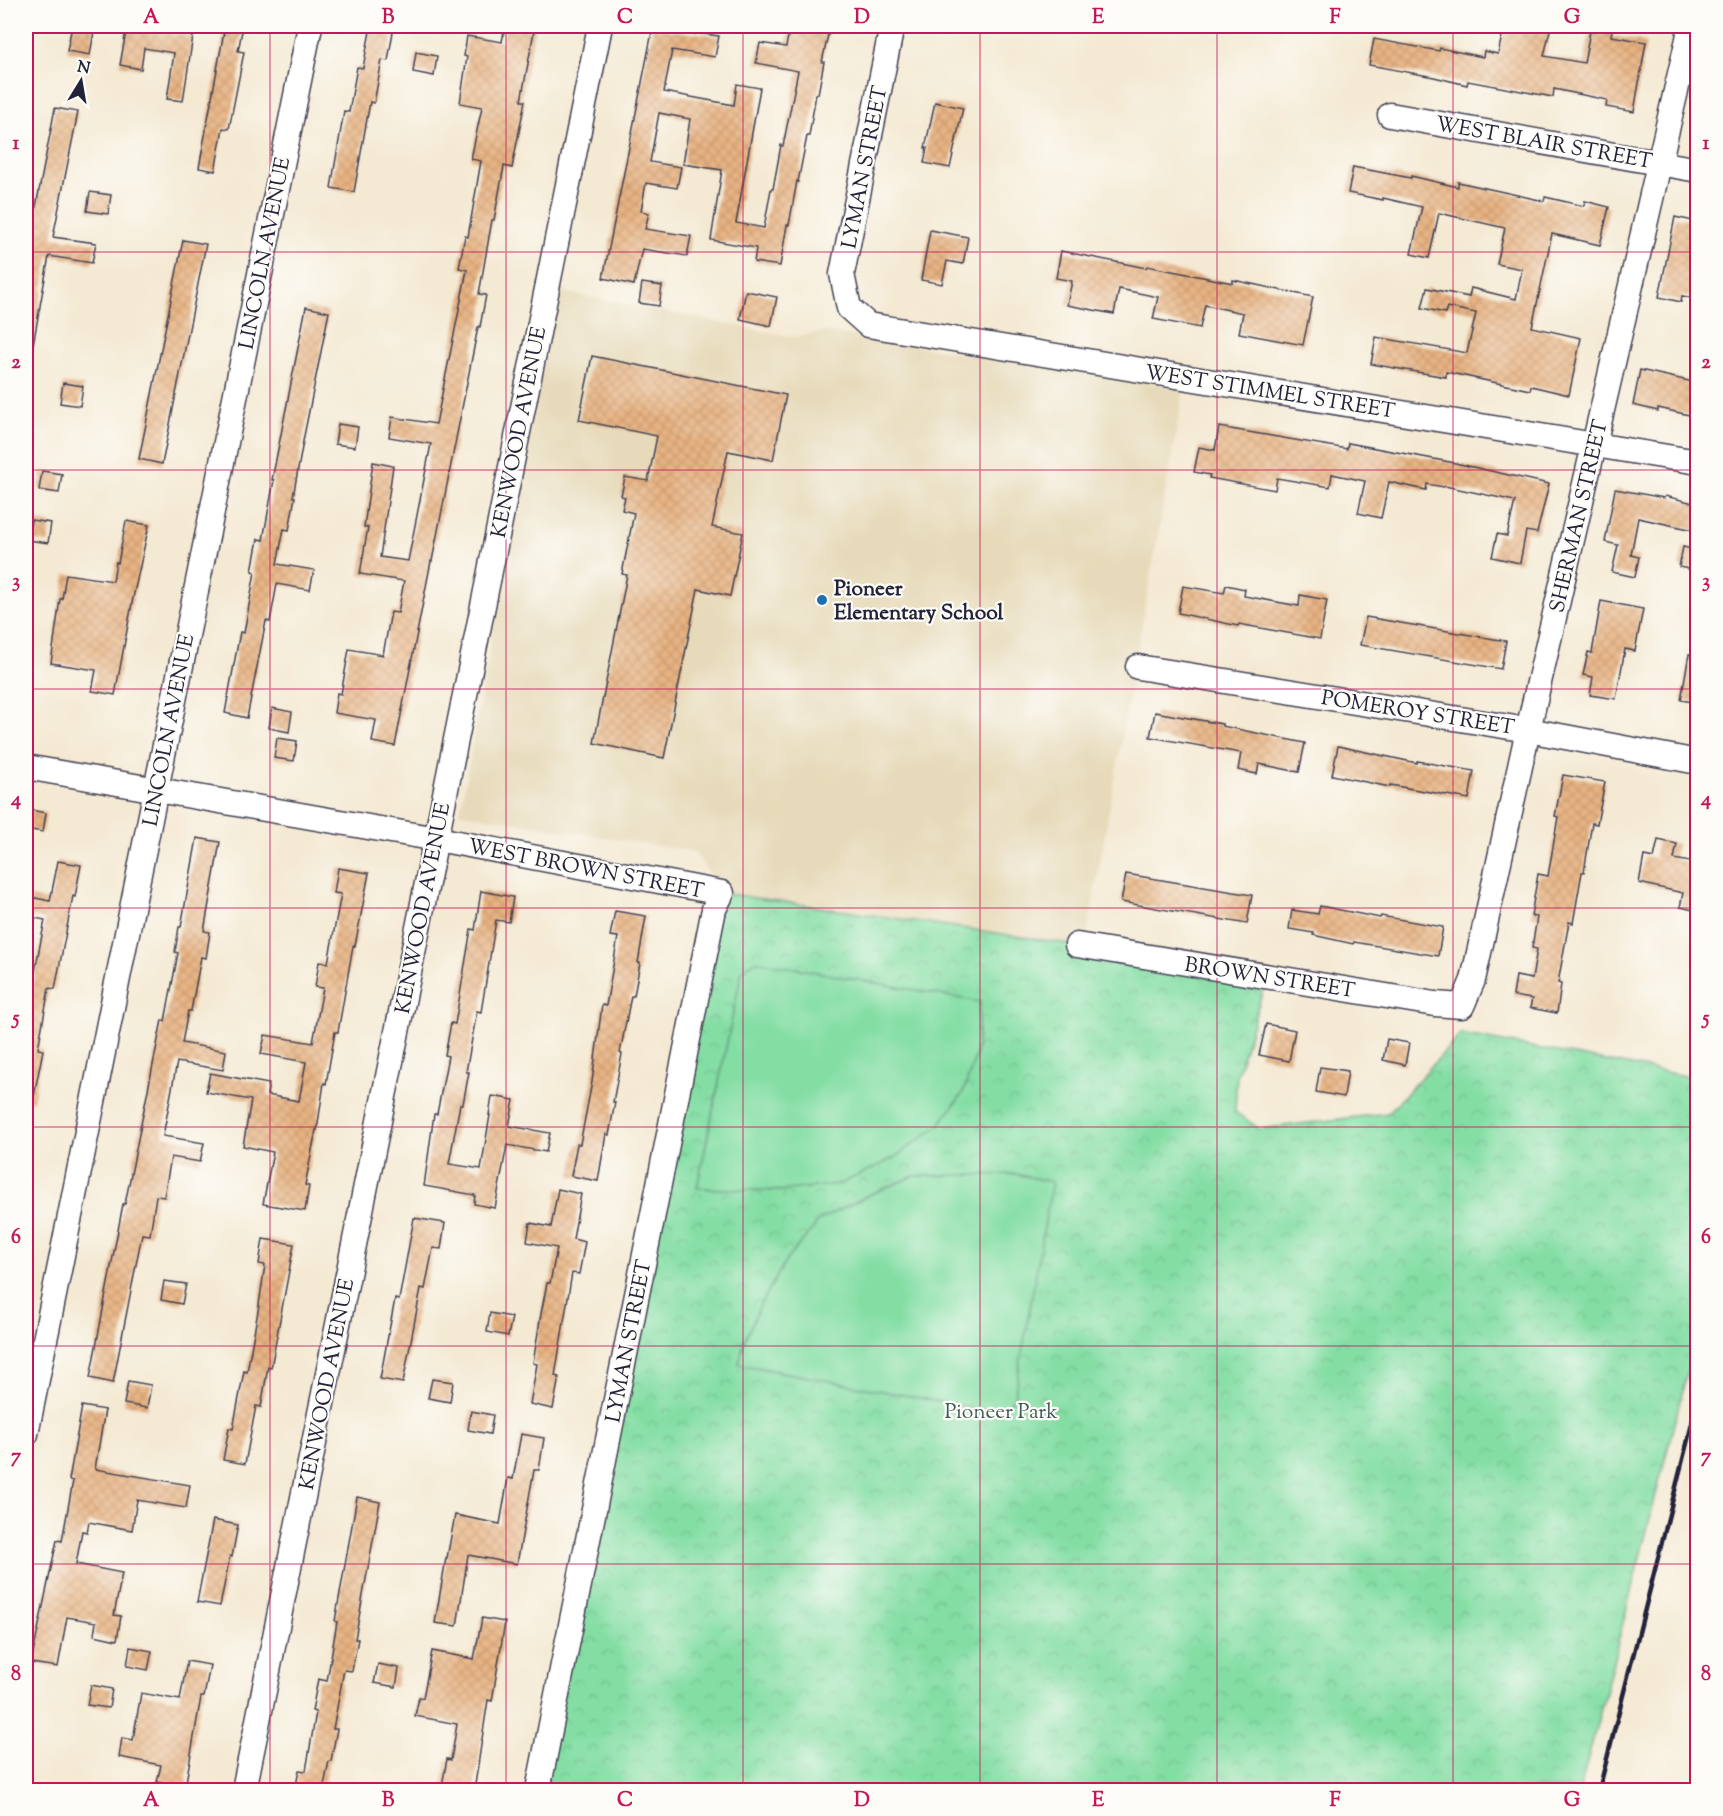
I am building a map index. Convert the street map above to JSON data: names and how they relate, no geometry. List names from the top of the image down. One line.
{"streets":{"street":["WEST BLAIR STREET","LYMAN STREET","LINCOLN AVENUE","WEST STIMMEL STREET","KENWOOD AVENUE","SHERMAN STREET","POMEROY STREET","WEST BROWN STREET","BROWN STREET"]},"crossings":[["WEST BLAIR STREET","SHERMAN STREET"],["LYMAN STREET","WEST STIMMEL STREET"],["LYMAN STREET","WEST BROWN STREET"],["LINCOLN AVENUE","WEST BROWN STREET"],["WEST STIMMEL STREET","SHERMAN STREET"],["KENWOOD AVENUE","WEST BROWN STREET"],["SHERMAN STREET","POMEROY STREET"],["SHERMAN STREET","BROWN STREET"]],"parks":["Pioneer Park"],"places":["Pioneer Elementary School"],"north":"top","grid":{"columns":["A","B","C","D","E","F","G"],"rows":["1","2","3","4","5","6","7","8"]}}
